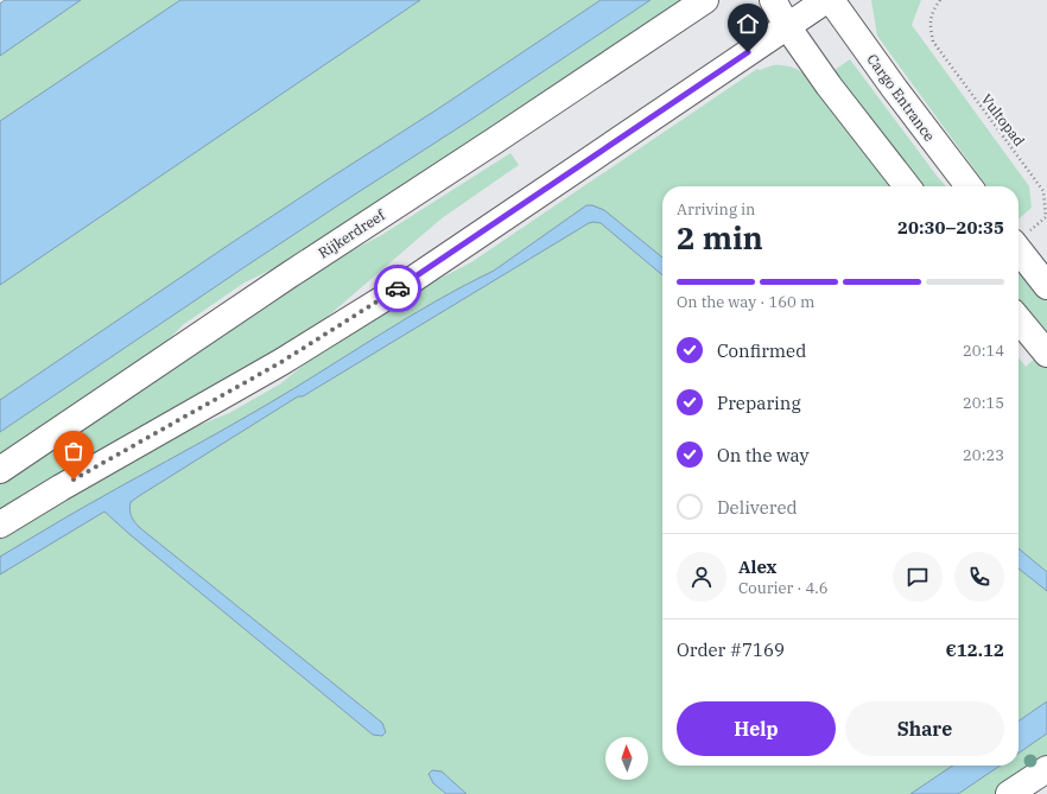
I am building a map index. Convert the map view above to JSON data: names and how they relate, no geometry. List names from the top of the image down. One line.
{"streets":{"main road":["Cargo Entrance","Rijkerdreef"],"path":["Vultopad"]},"north":"top","page":{"heading":["2 min","Arriving in","20:30–20:35"],"panel":["Alex","Courier · 4.6","Order #7169","€12.12"],"bar":"On the way · 160 m","list":[["Confirmed","20:14"],["Preparing","20:15"],["On the way","20:23"],"Delivered"],"buttons":["Help","Share"]}}
